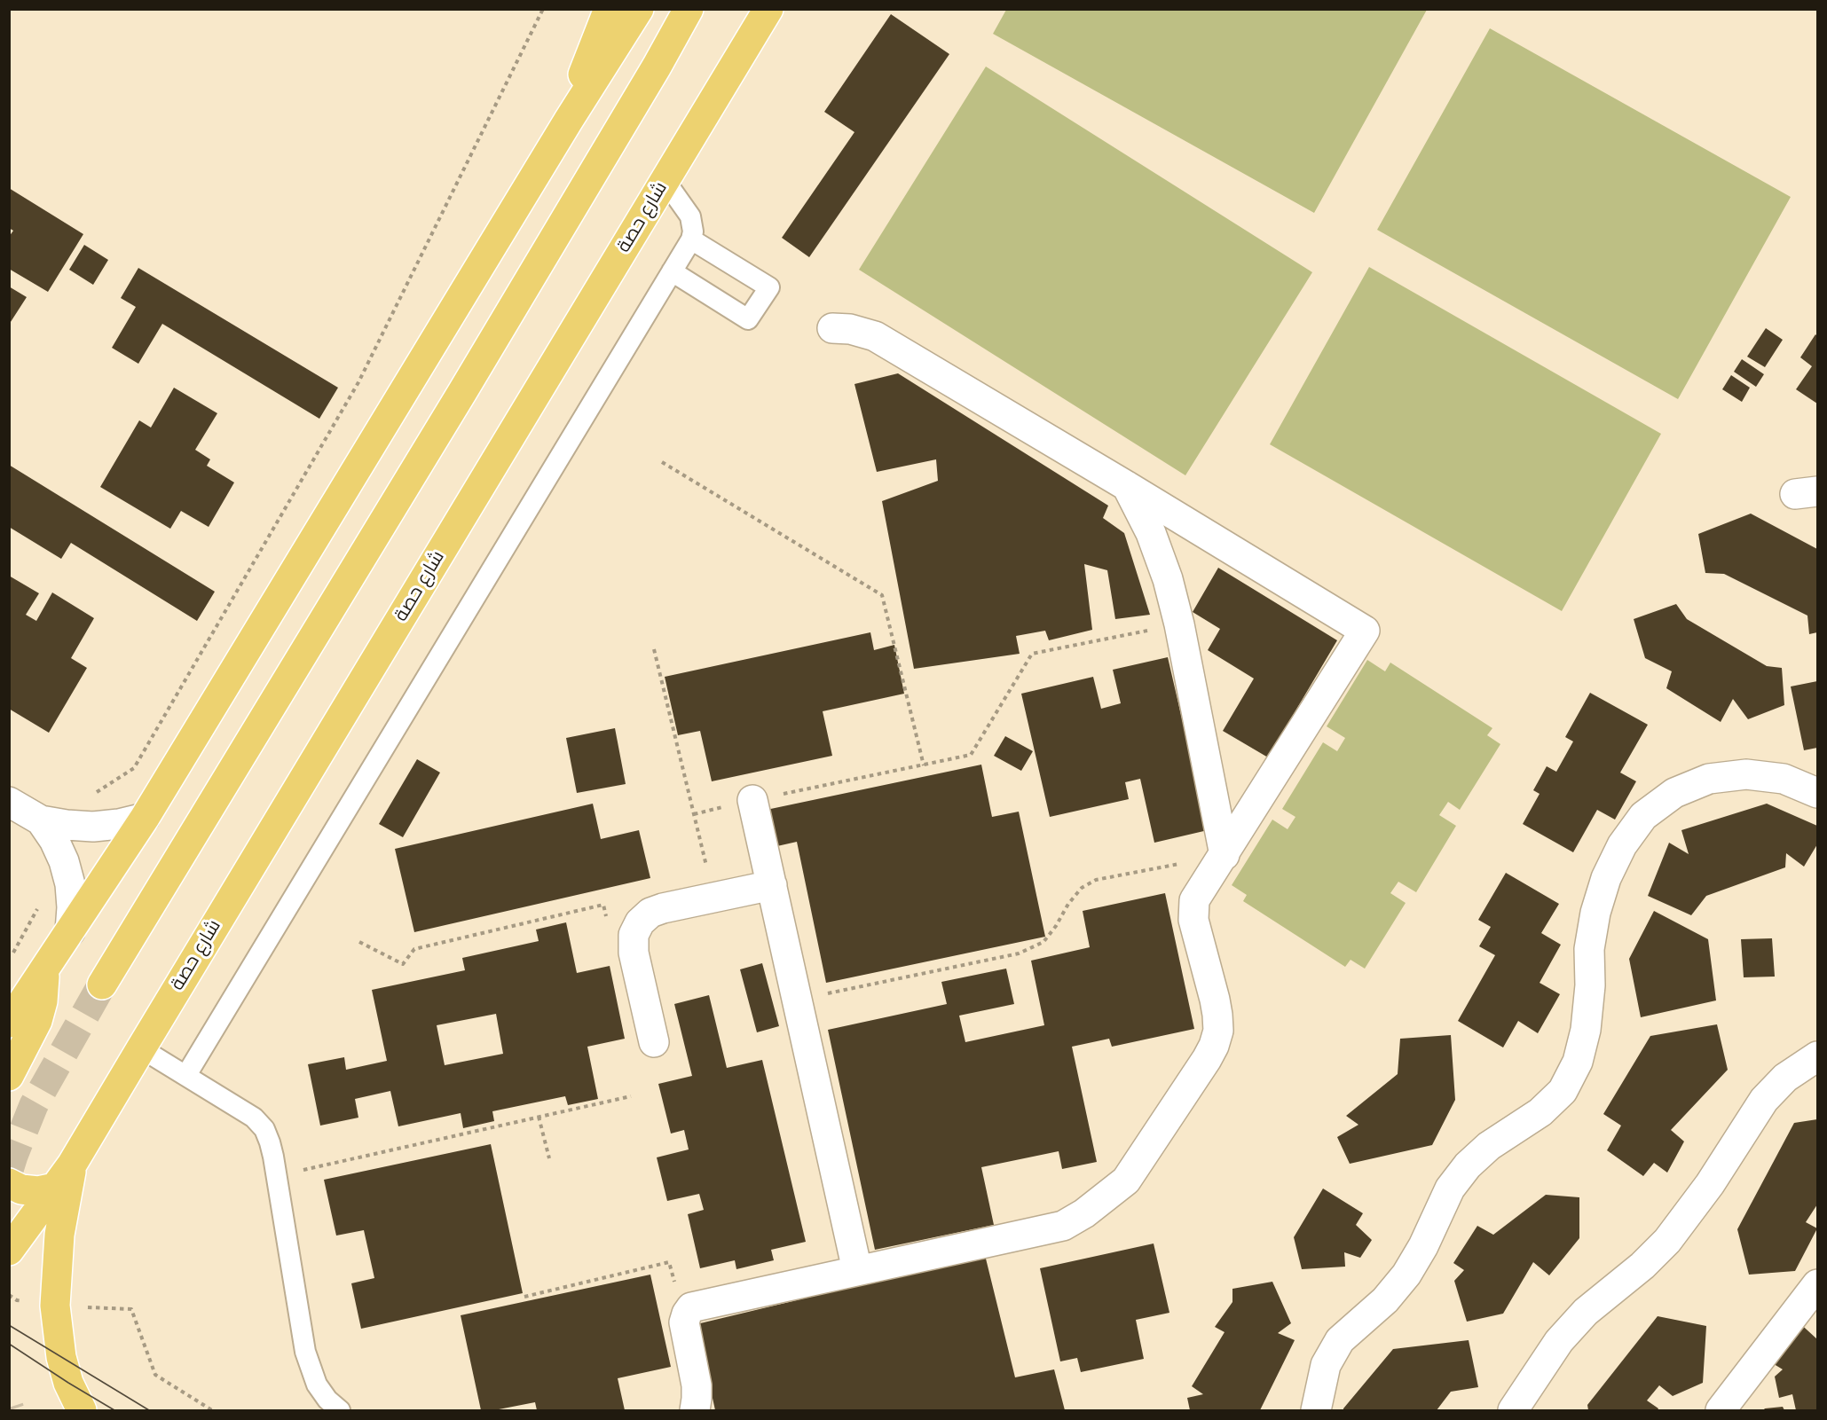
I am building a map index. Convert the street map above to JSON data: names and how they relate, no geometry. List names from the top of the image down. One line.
{"streets":{"main road":["شارع حصة"]}}
